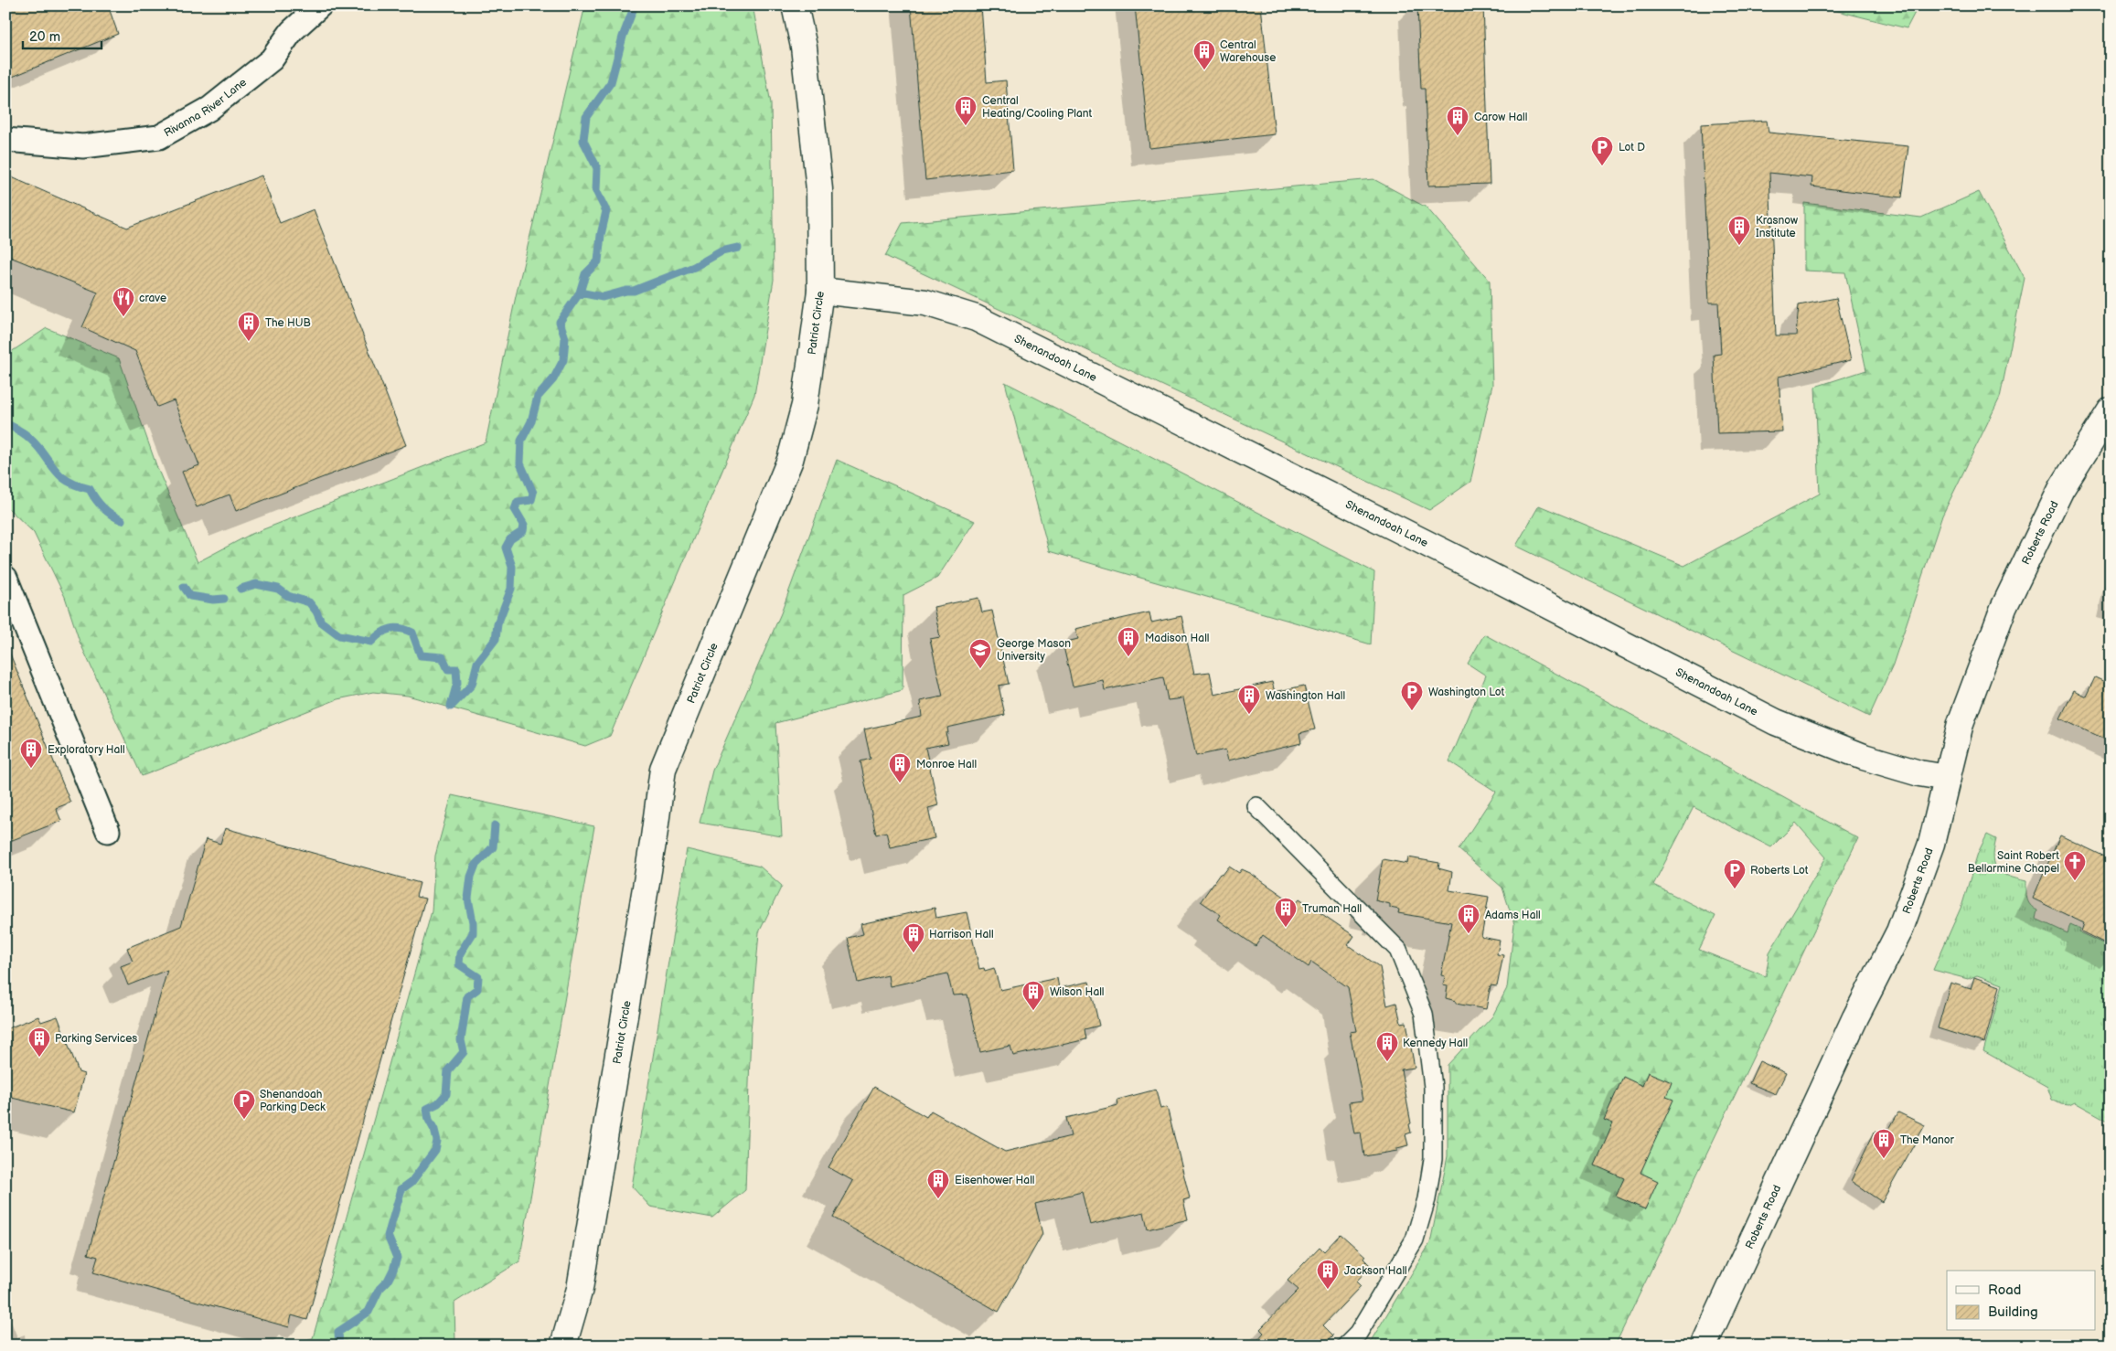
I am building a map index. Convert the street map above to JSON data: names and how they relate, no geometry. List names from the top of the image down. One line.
{"streets":{"street":["Rivanna River Lane","Patriot Circle","Shenandoah Lane","Roberts Road"]},"crossings":[["Patriot Circle","Shenandoah Lane"],["Shenandoah Lane","Roberts Road"]],"places":{"building":["Central Warehouse","Central Heating/Cooling Plant","Carow Hall","Krasnow Institute","The HUB","Madison Hall","Washington Hall","Exploratory Hall","Monroe Hall","Truman Hall","Adams Hall","Harrison Hall","Wilson Hall","Parking Services","Kennedy Hall","The Manor","Eisenhower Hall","Jackson Hall"],"parking":["Lot D","Washington Lot","Roberts Lot","Shenandoah Parking Deck"],"restaurant":["crave"],"school or university":["George Mason University"],"church":["Saint Robert Bellarmine Chapel"]},"legend":["Road","Building"],"scale_bar":"20 m"}
